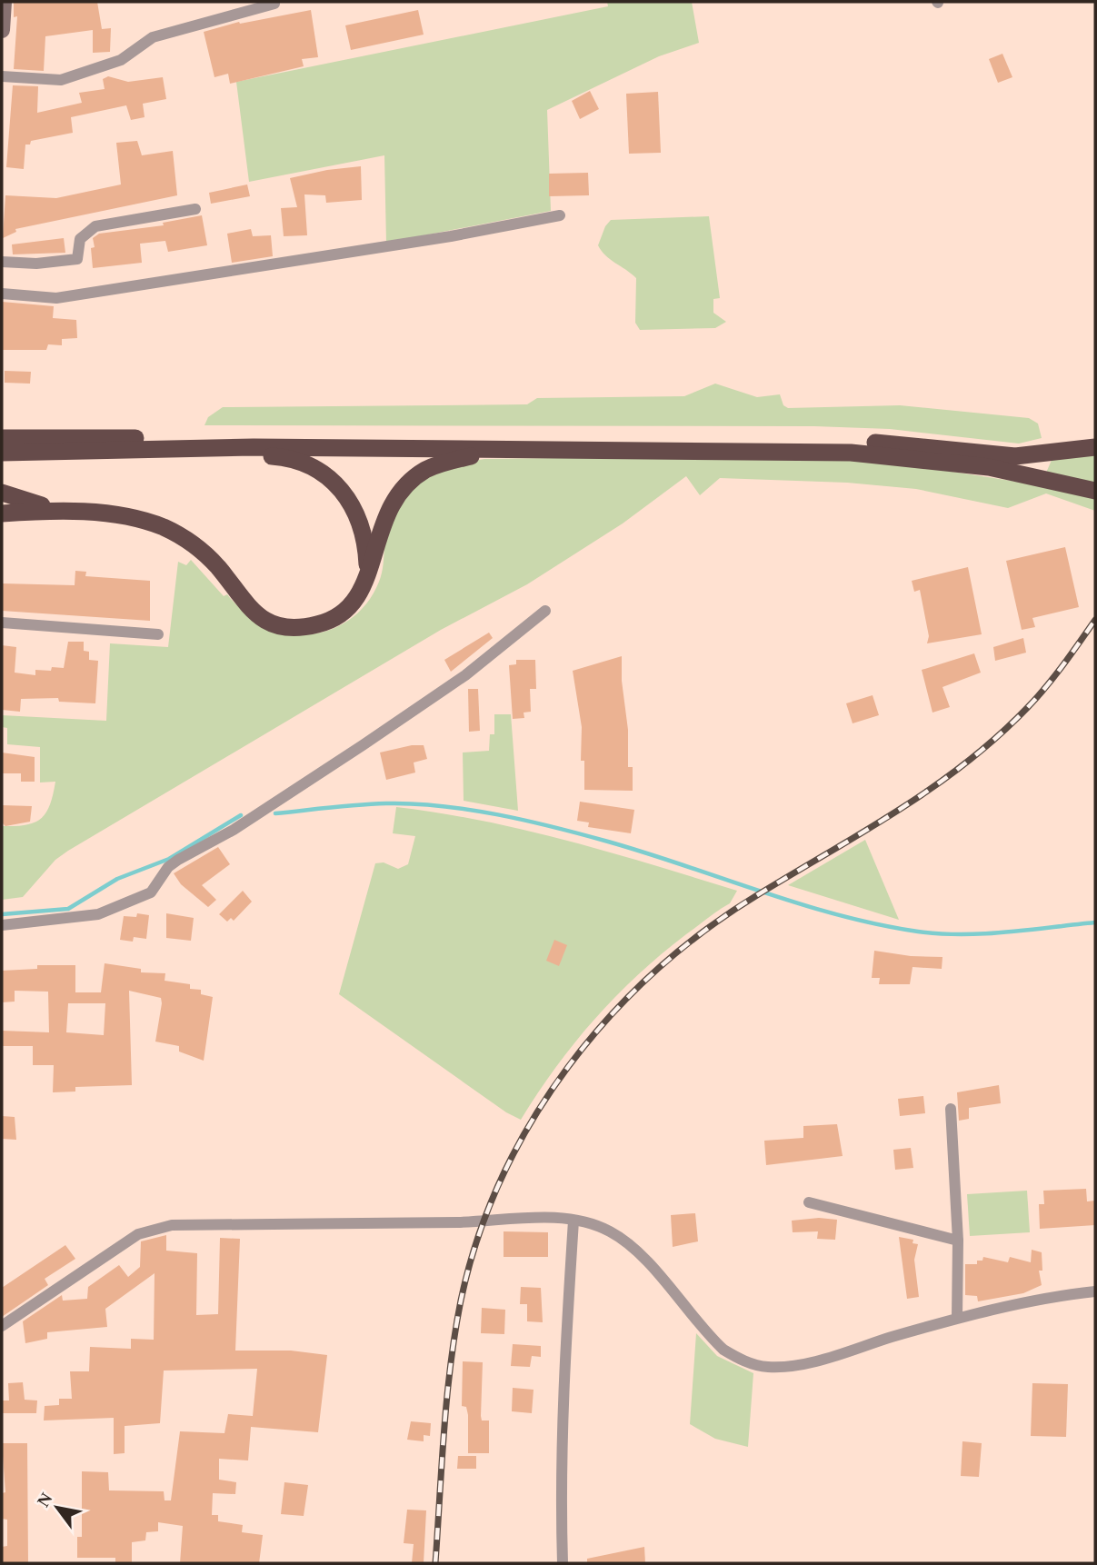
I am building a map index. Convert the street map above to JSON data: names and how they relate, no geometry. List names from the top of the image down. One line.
{"north":"top left"}
